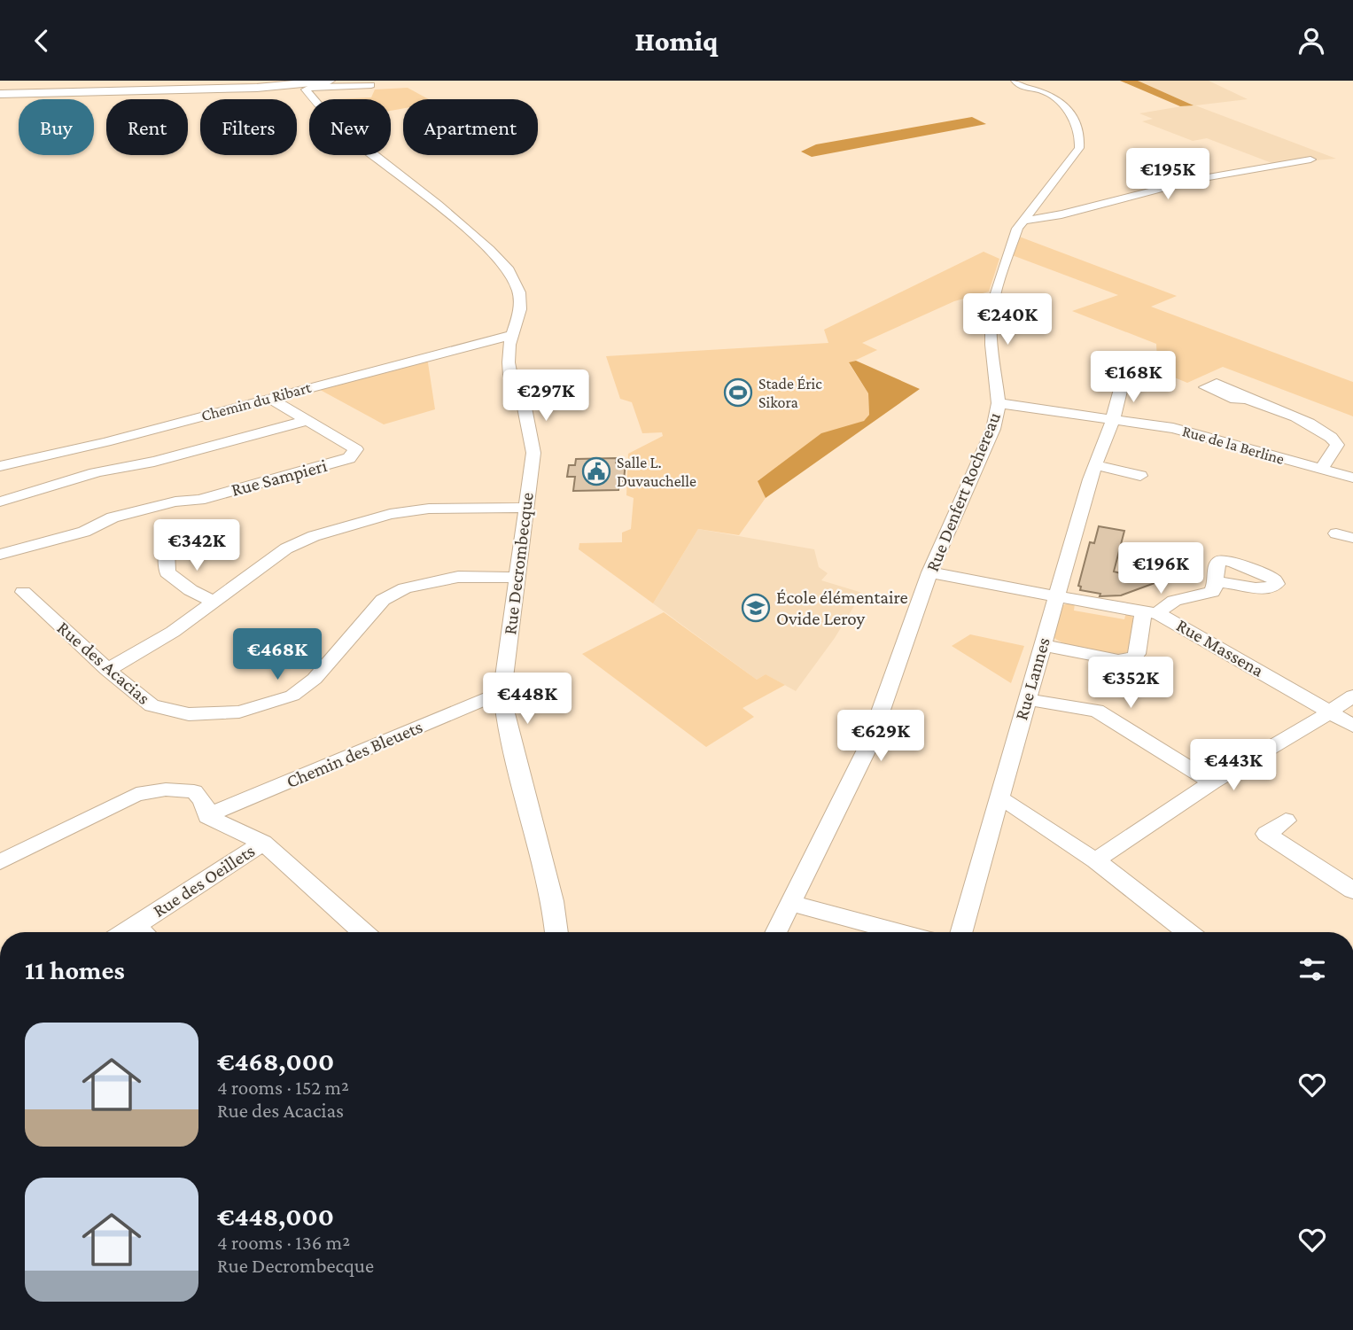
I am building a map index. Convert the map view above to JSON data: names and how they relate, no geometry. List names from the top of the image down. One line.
{"streets":{"street":["Chemin du Ribart","Rue de la Berline","Rue Sampieri","Rue Denfert Rochereau","Rue Decrombecque","Rue Massena","Rue des Acacias","Rue Lannes","Chemin des Bleuets","Rue des Oeillets"]},"crossings":[["Chemin du Ribart","Rue Sampieri"],["Chemin du Ribart","Rue Decrombecque"],["Rue de la Berline","Rue Denfert Rochereau"],["Rue de la Berline","Rue Lannes"],["Rue Denfert Rochereau","Rue Massena"],["Rue Decrombecque","Rue des Acacias"],["Rue Decrombecque","Chemin des Bleuets"],["Rue Massena","Rue Lannes"]],"places":{"sports":["Stade Éric Sikora"],"public building":["Salle L. Duvauchelle"],"school or university":["École élémentaire Ovide Leroy"]},"page":{"header":"Homiq","chip":["Buy","Rent","Filters","New","Apartment"],"price":["€195K","€240K","€168K","€297K","€342K","€196K","€468K","€352K","€448K","€629K","€443K"],"heading":"11 homes","list":[{"name":"€468,000","note":"4 rooms · 152 m² · Rue des Acacias"},{"name":"€448,000","note":"4 rooms · 136 m² · Rue Decrombecque"}]}}
